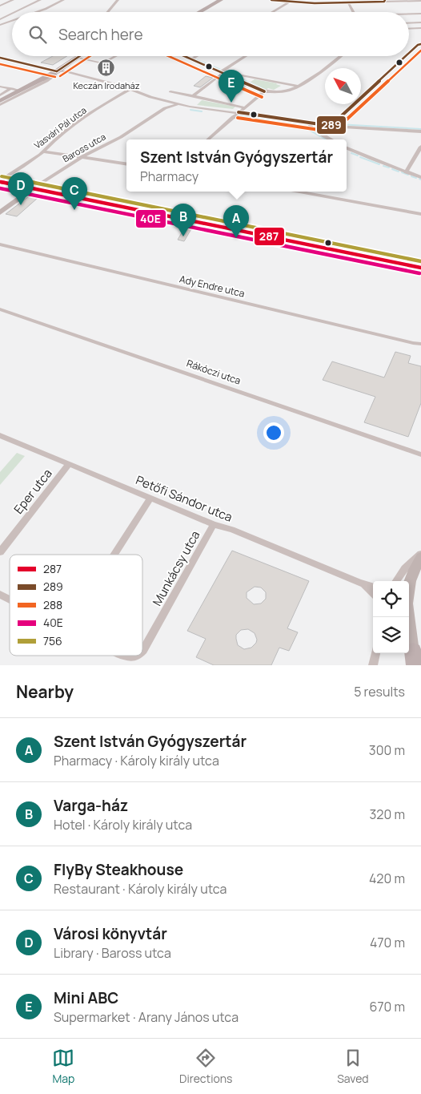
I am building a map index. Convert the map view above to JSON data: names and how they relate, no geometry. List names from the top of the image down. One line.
{"streets":{"street":["Vasvári Pál utca","Baross utca","Ady Endre utca","Rákóczi utca","Eper utca","Petőfi Sándor utca","Munkácsy utca"]},"crossings":[["Eper utca","Petőfi Sándor utca"],["Petőfi Sándor utca","Munkácsy utca"]],"places":{"building":["Keczán Irodaház"]},"lines":["transit line 289","transit line 288","transit line 756","transit line 287","transit line 40E"],"legend":["287","289","288","40E","756"],"north":"top left","page":{"search":"Search here","pins":["E","D","C","B","A"],"popup":["Szent István Gyógyszertár","Pharmacy"],"heading":["Nearby","5 results"],"list":[{"mark":"A","name":"Szent István Gyógyszertár","note":"Pharmacy · Károly király utca","value":"300 m"},{"mark":"B","name":"Varga-ház","note":"Hotel · Károly király utca","value":"320 m"},{"mark":"C","name":"FlyBy Steakhouse","note":"Restaurant · Károly király utca","value":"420 m"},{"mark":"D","name":"Városi könyvtár","note":"Library · Baross utca","value":"470 m"},{"mark":"E","name":"Mini ABC","note":"Supermarket · Arany János utca","value":"670 m"}],"nav":["Map","Directions","Saved"]}}
